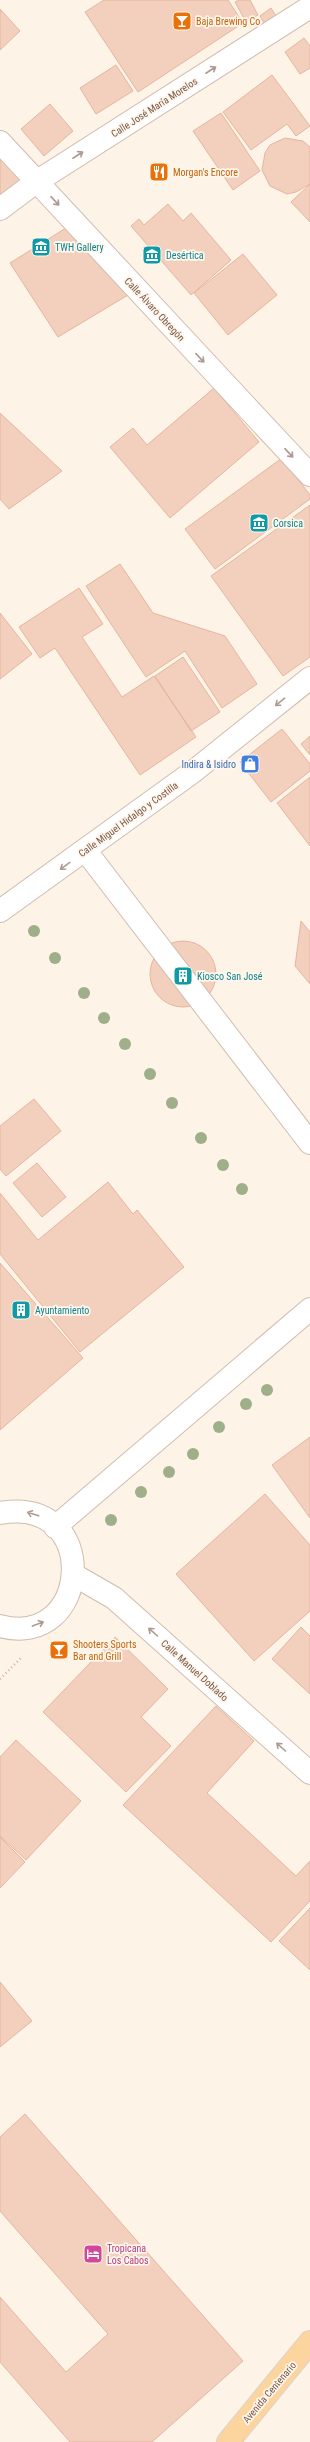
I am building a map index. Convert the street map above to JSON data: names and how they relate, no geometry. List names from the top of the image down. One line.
{"streets":{"main road":["Avenida Centenario"],"street":["Calle José María Morelos","Calle Álvaro Obregón","Calle Miguel Hidalgo y Costilla","Calle Manuel Doblado"]},"crossings":[["Calle José María Morelos","Calle Álvaro Obregón"]],"one_way":["Calle José María Morelos","Calle Álvaro Obregón","Calle Miguel Hidalgo y Costilla","Calle Manuel Doblado"],"places":{"bar":["Baja Brewing Co","Shooters Sports Bar and Grill"],"restaurant":["Morgan's Encore"],"museum":["TWH Gallery","Desértica","Corsica"],"shop":["Indira & Isidro"],"building":["Kiosco San José","Ayuntamiento"],"hotel":["Tropicana Los Cabos"]}}
